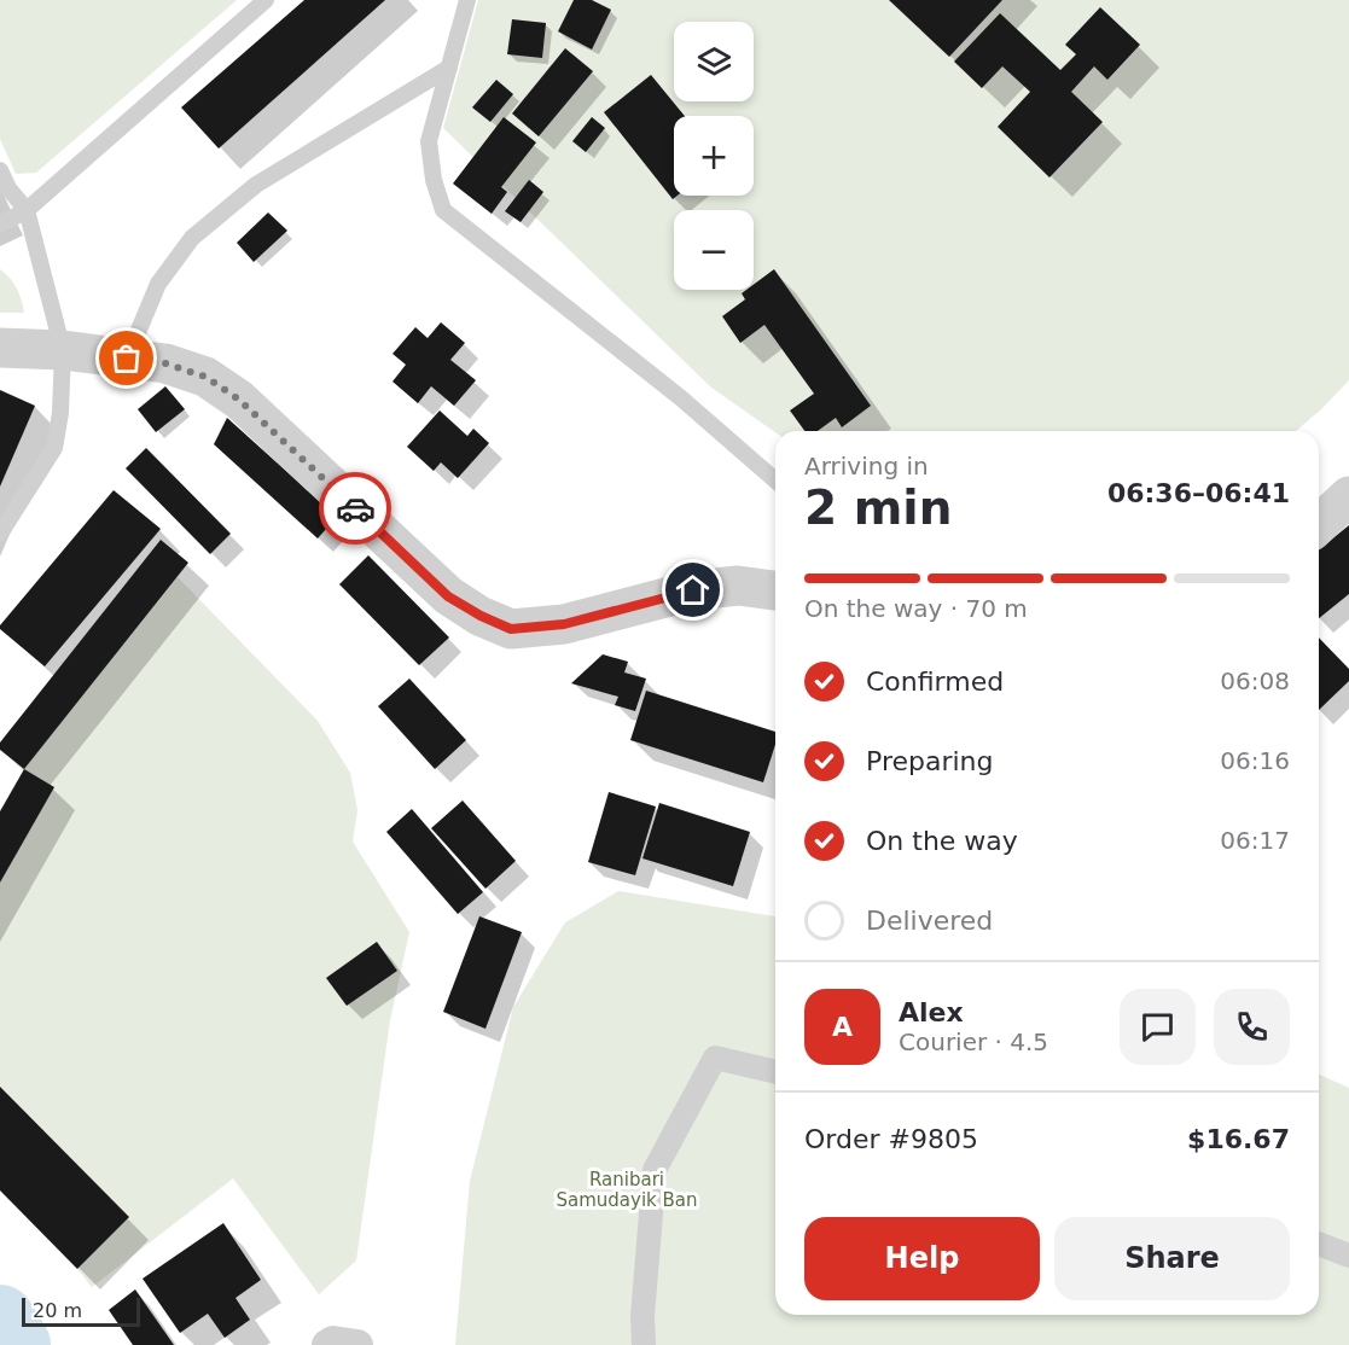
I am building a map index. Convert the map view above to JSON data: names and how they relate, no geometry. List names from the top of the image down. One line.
{"parks":["Ranibari Samudayik Ban"],"scale_bar":"20 m","page":{"map_buttons":["+","−"],"heading":["2 min","Arriving in","06:36–06:41"],"panel":["Alex","Courier · 4.5","Order #9805","$16.67"],"bar":"On the way · 70 m","list":[["Confirmed","06:08"],["Preparing","06:16"],["On the way","06:17"],"Delivered"],"round":"A","buttons":["Help","Share"],"scale":"20 m"}}
